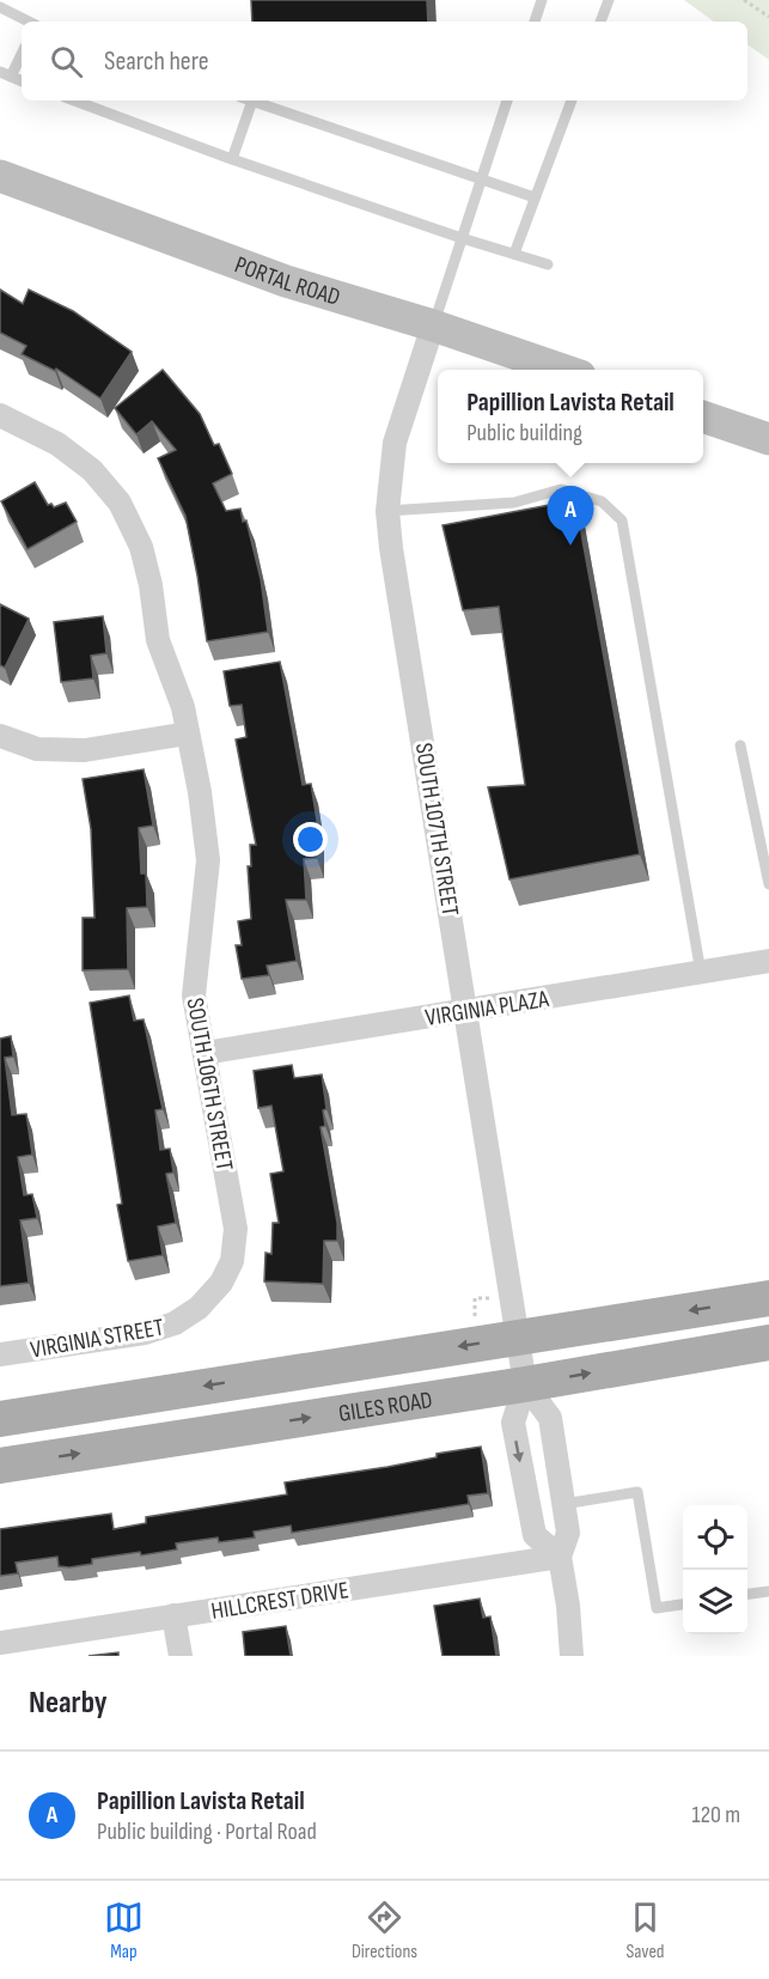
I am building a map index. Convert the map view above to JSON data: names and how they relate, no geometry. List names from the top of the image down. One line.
{"streets":{"main road":["PORTAL ROAD","GILES ROAD"],"street":["SOUTH 107TH STREET","VIRGINIA PLAZA","SOUTH 106TH STREET","VIRGINIA STREET","HILLCREST DRIVE"]},"crossings":[["PORTAL ROAD","SOUTH 107TH STREET"],["SOUTH 107TH STREET","VIRGINIA PLAZA"],["SOUTH 107TH STREET","GILES ROAD"],["VIRGINIA PLAZA","SOUTH 106TH STREET"],["SOUTH 106TH STREET","VIRGINIA STREET"]],"page":{"search":"Search here","popup":["Papillion Lavista Retail","Public building"],"pins":"A","heading":"Nearby","list":[{"mark":"A","name":"Papillion Lavista Retail","note":"Public building · Portal Road","value":"120 m"}],"nav":["Map","Directions","Saved"]}}
